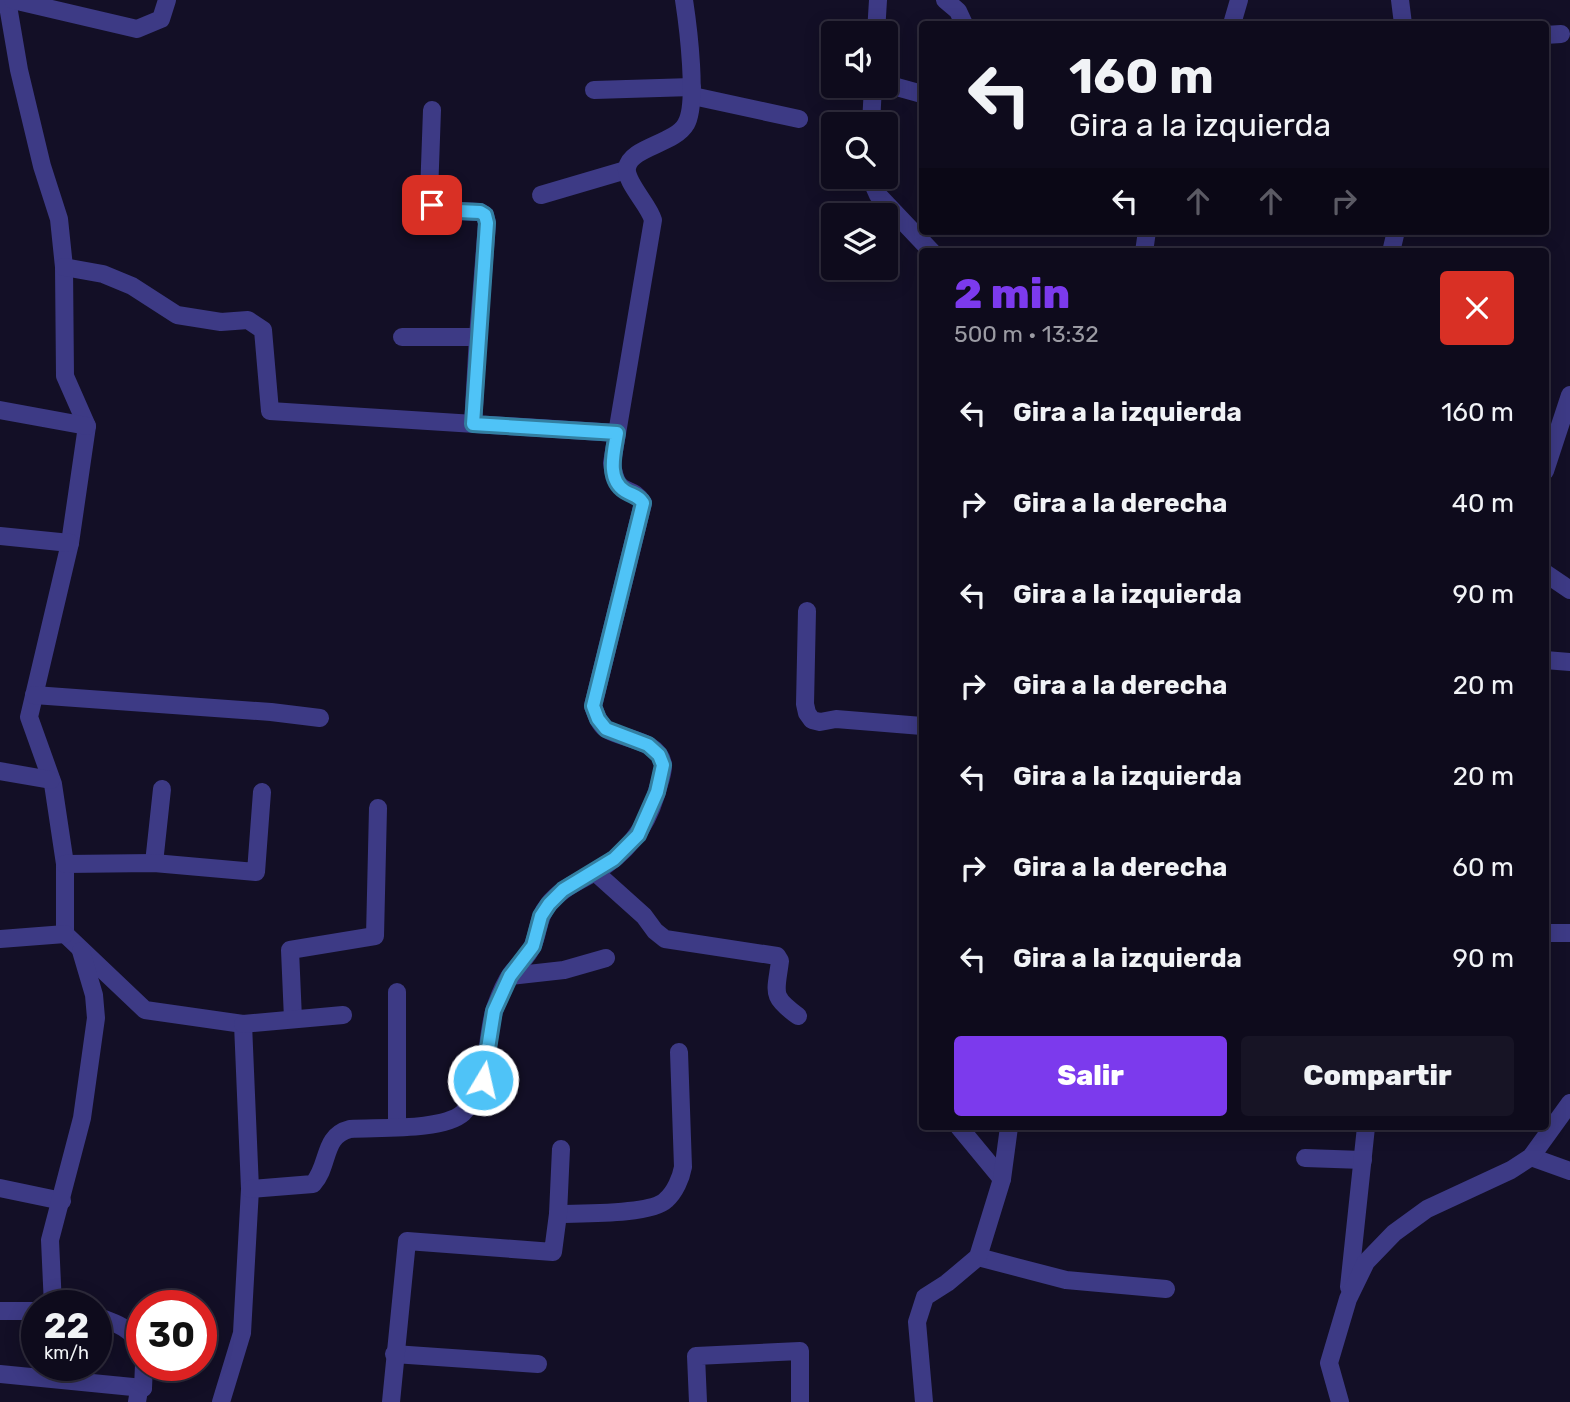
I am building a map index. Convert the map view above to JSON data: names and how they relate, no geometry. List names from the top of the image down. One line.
{"page":{"turn":["160 m","Gira a la izquierda"],"heading":["2 min","500 m · 13:32"],"list":[{"name":"Gira a la izquierda","value":"160 m"},{"name":"Gira a la derecha","value":"40 m"},{"name":"Gira a la izquierda","value":"90 m"},{"name":"Gira a la derecha","value":"20 m"},{"name":"Gira a la izquierda","value":"20 m"},{"name":"Gira a la derecha","value":"60 m"},{"name":"Gira a la izquierda","value":"90 m"}],"buttons":["Salir","Compartir"],"speed":"22 km/h","limit":"30"}}
